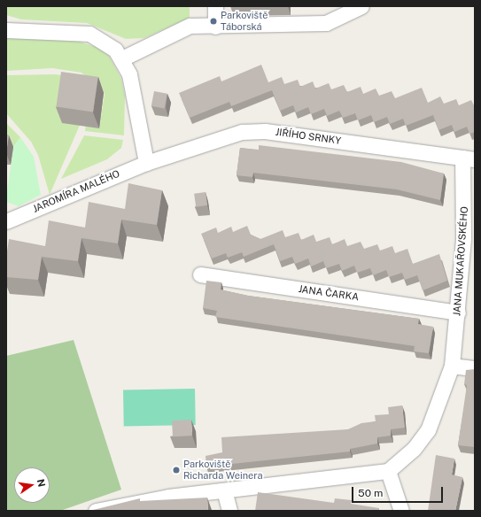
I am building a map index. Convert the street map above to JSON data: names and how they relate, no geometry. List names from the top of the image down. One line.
{"streets":{"street":["JIŘÍHO SRNKY","JAROMÍRA MALÉHO","JANA MUKAŘOVSKÉHO","JANA ČARKA"]},"crossings":[["JIŘÍHO SRNKY","JAROMÍRA MALÉHO"],["JIŘÍHO SRNKY","JANA MUKAŘOVSKÉHO"],["JANA MUKAŘOVSKÉHO","JANA ČARKA"]],"places":["Parkoviště Táborská","Parkoviště Richarda Weinera"],"scale_bar":"50 m","north":"right"}
